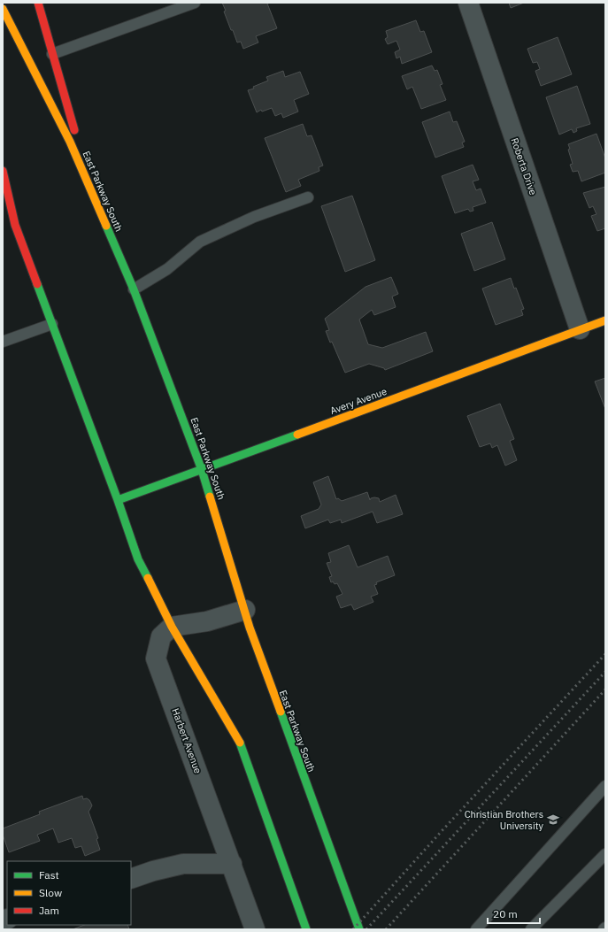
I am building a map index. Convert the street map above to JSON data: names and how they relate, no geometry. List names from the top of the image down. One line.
{"streets":{"main road":["East Parkway South","Avery Avenue"],"street":["Roberta Drive","Harbert Avenue"]},"crossings":[["Roberta Drive","Avery Avenue"],["East Parkway South","Avery Avenue"]],"places":{"school or university":["Christian Brothers University"]},"legend":["Fast","Slow","Jam"],"scale_bar":"20 m"}
